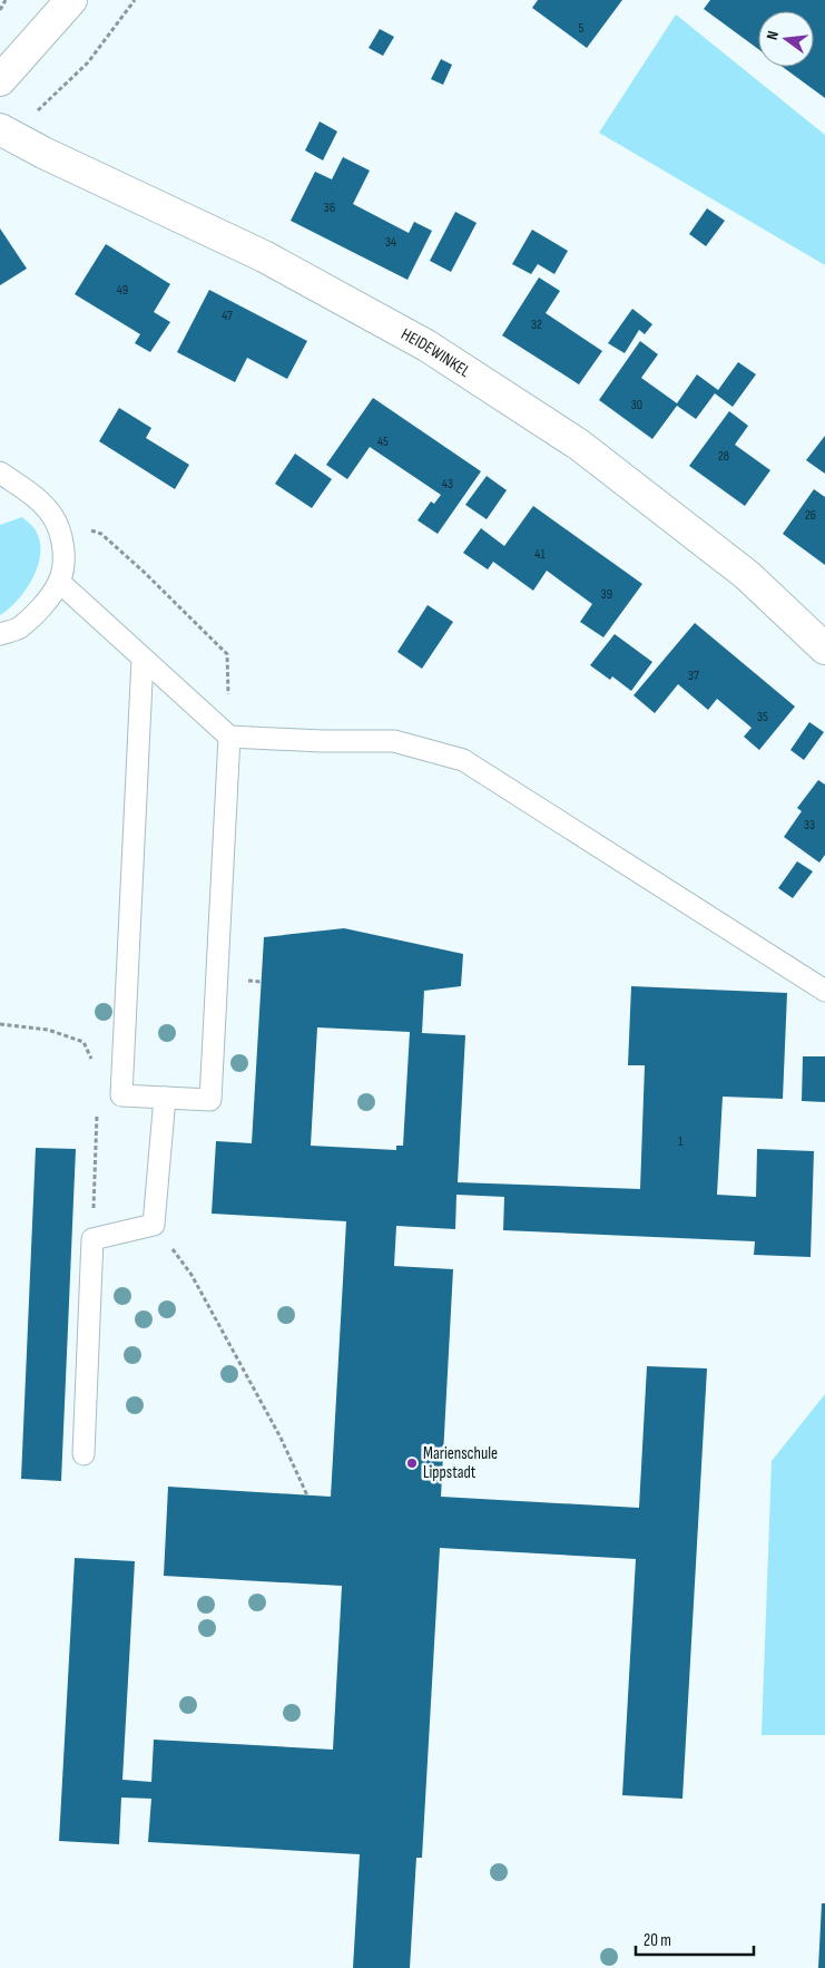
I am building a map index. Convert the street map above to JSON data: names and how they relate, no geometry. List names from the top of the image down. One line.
{"streets":{"street":["HEIDEWINKEL"]},"places":["Marienschule Lippstadt"],"house_numbers":["5","36","34","49","47","32","30","45","28","43","26","41","39","37","35","33","1"],"scale_bar":"20 m","north":"left"}
